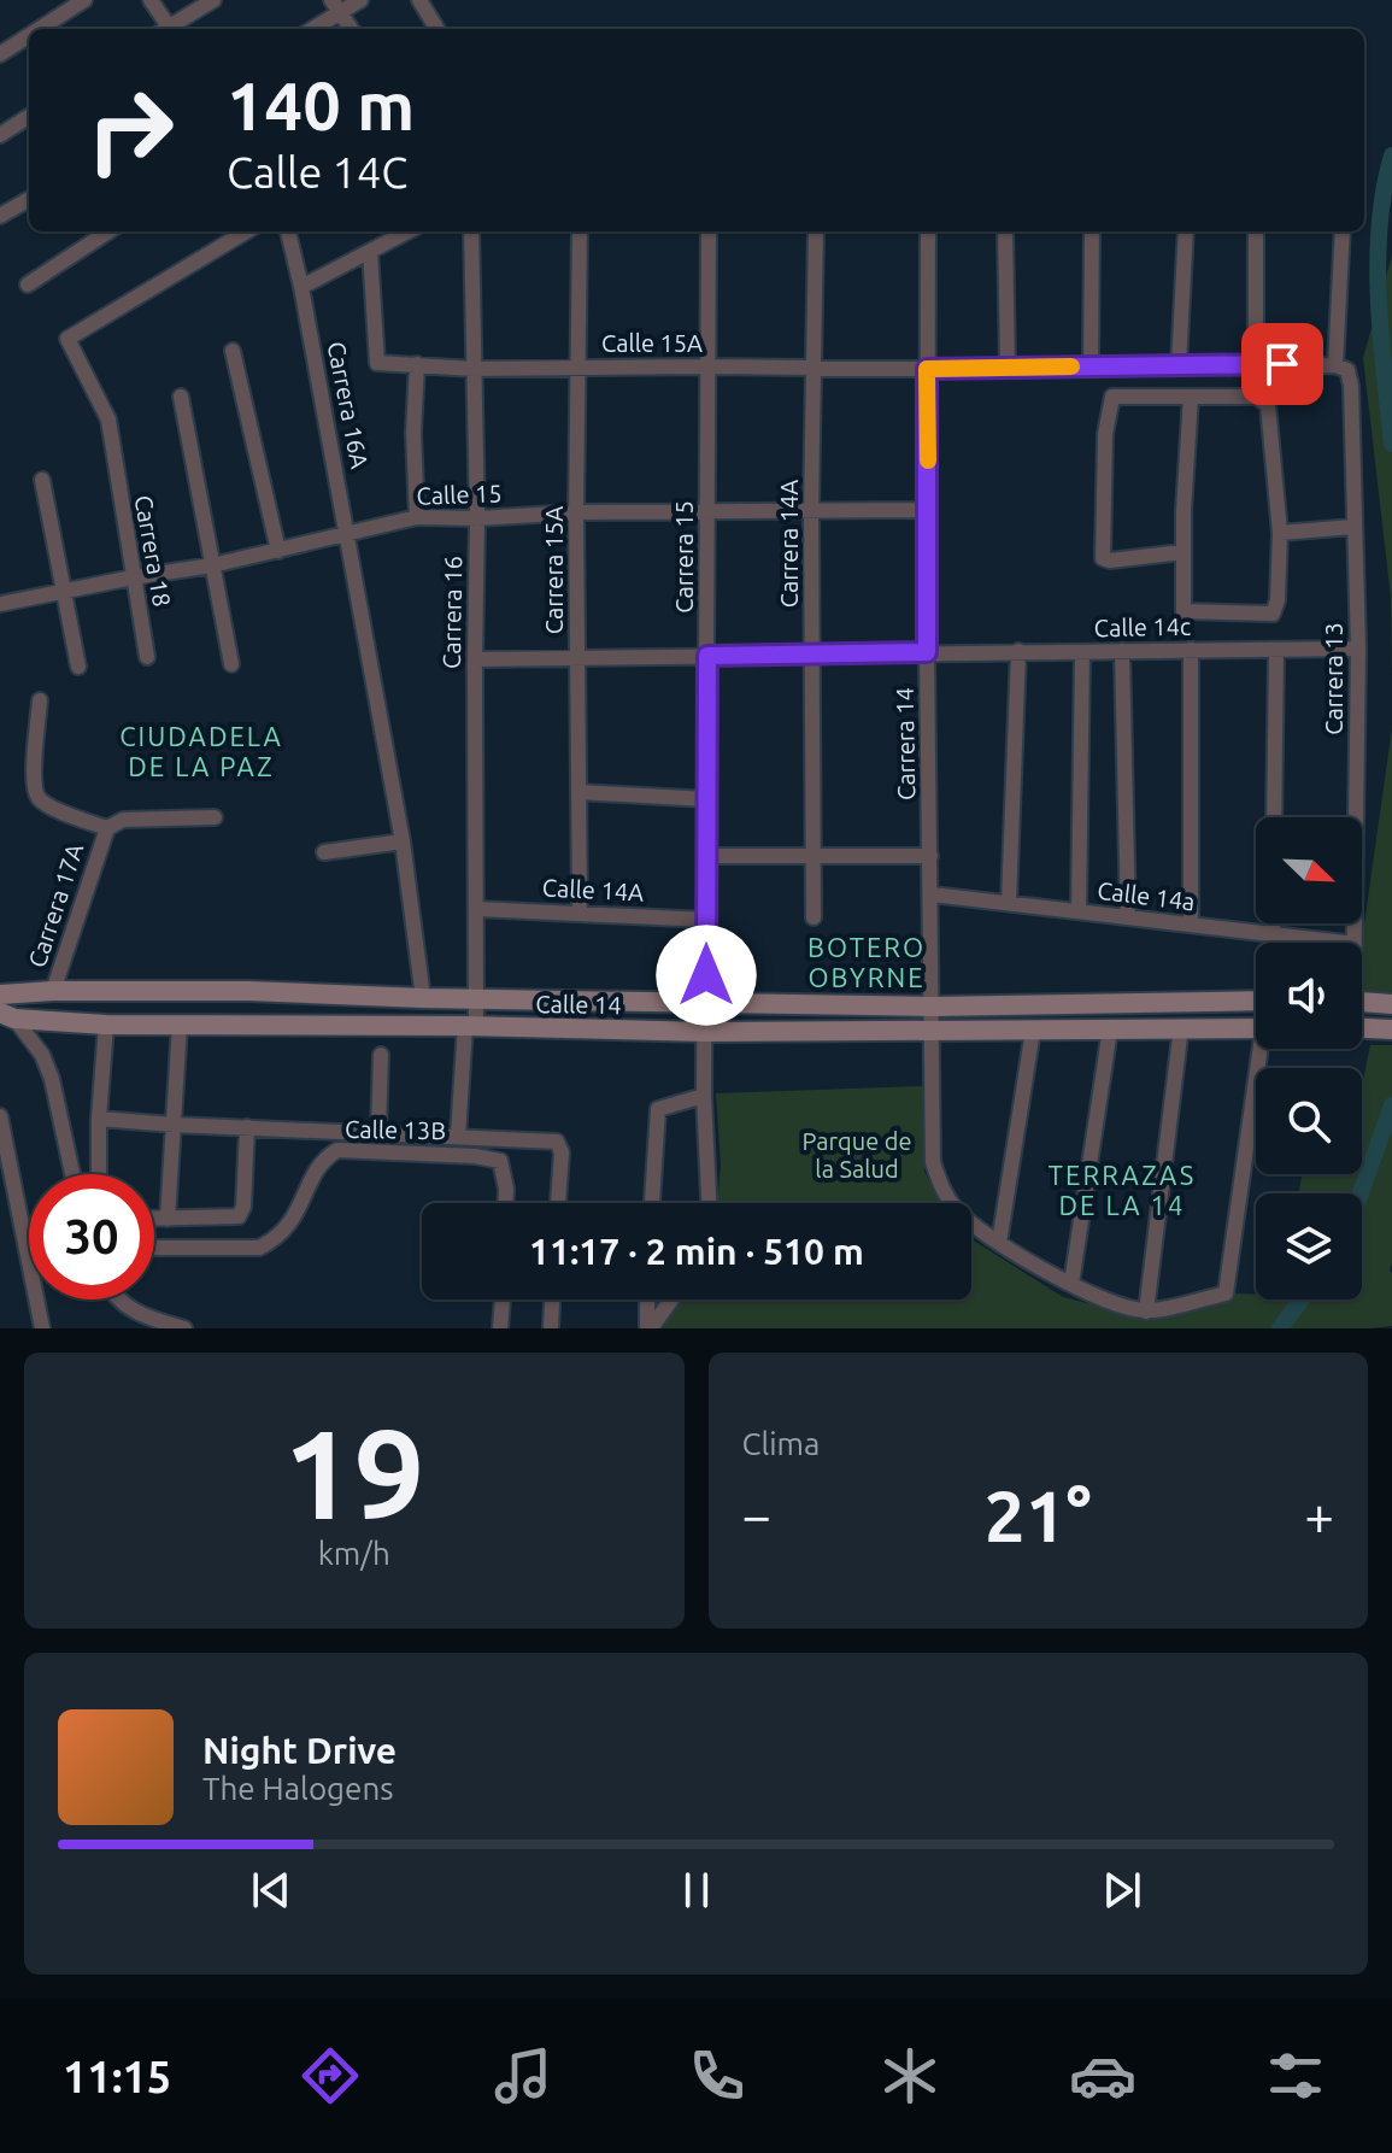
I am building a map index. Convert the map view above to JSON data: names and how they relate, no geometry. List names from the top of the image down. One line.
{"streets":{"main road":["Calle 14"],"street":["Calle 15A","Carrera 16A","Calle 15","Carrera 14A","Carrera 18","Carrera 15","Carrera 15A","Carrera 16","Calle 14c","Carrera 13","Carrera 14","Calle 14A","Calle 14a","Carrera 17A","Calle 13B"]},"crossings":[["Calle 15A","Carrera 16A"],["Calle 15A","Carrera 14A"],["Calle 15A","Carrera 15"],["Calle 15A","Carrera 15A"],["Calle 15A","Carrera 16"],["Calle 15A","Carrera 14"],["Carrera 16A","Calle 15"],["Carrera 16A","Calle 14"],["Calle 15","Carrera 14A"],["Calle 15","Carrera 18"],["Calle 15","Carrera 15"],["Calle 15","Carrera 15A"],["Calle 15","Carrera 16"],["Calle 15","Carrera 14"],["Carrera 15","Calle 14A"],["Carrera 15","Calle 14"],["Carrera 15A","Calle 14A"],["Carrera 16","Calle 14A"],["Carrera 16","Calle 14"],["Calle 14c","Carrera 13"],["Calle 14c","Carrera 14"],["Carrera 14","Calle 14a"],["Carrera 14","Calle 14"],["Carrera 17A","Calle 14"]],"districts":["CIUDADELA DE LA PAZ","BOTERO OBYRNE","TERRAZAS DE LA 14"],"parks":["Parque de la Salud"],"north":"bottom right","page":{"turn":["140 m","Calle 14C"],"limit":"30","trip":"11:17 · 2 min · 510 m","tile":[["19","km/h"],"Clima"],"heat":["−","21°","+"],"song":["Night Drive","The Halogens"],"tabs":"11:15"}}
